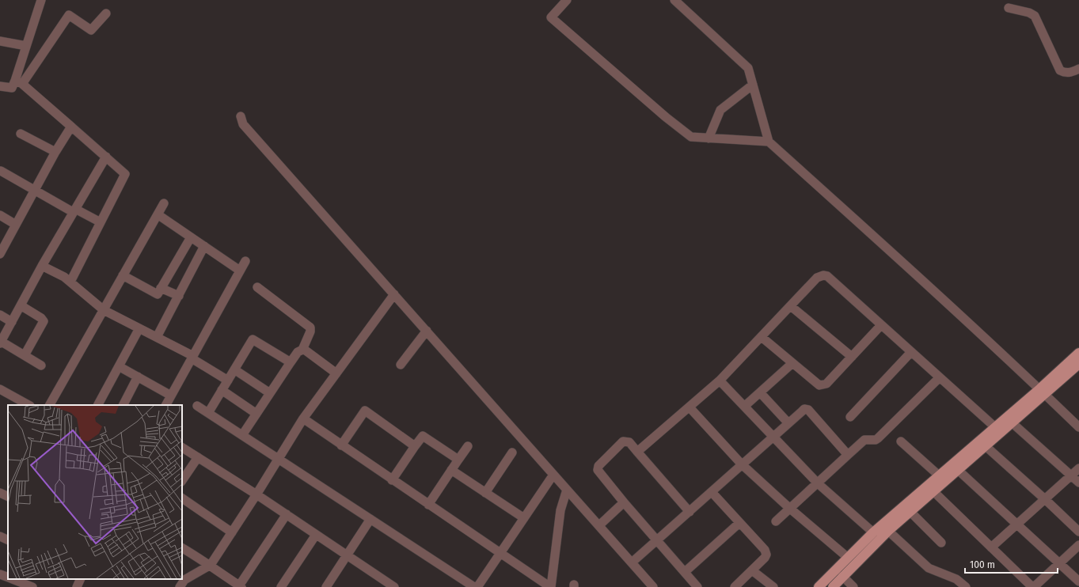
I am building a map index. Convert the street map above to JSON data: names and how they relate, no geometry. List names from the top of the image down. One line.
{"scale_bar":"100 m"}
